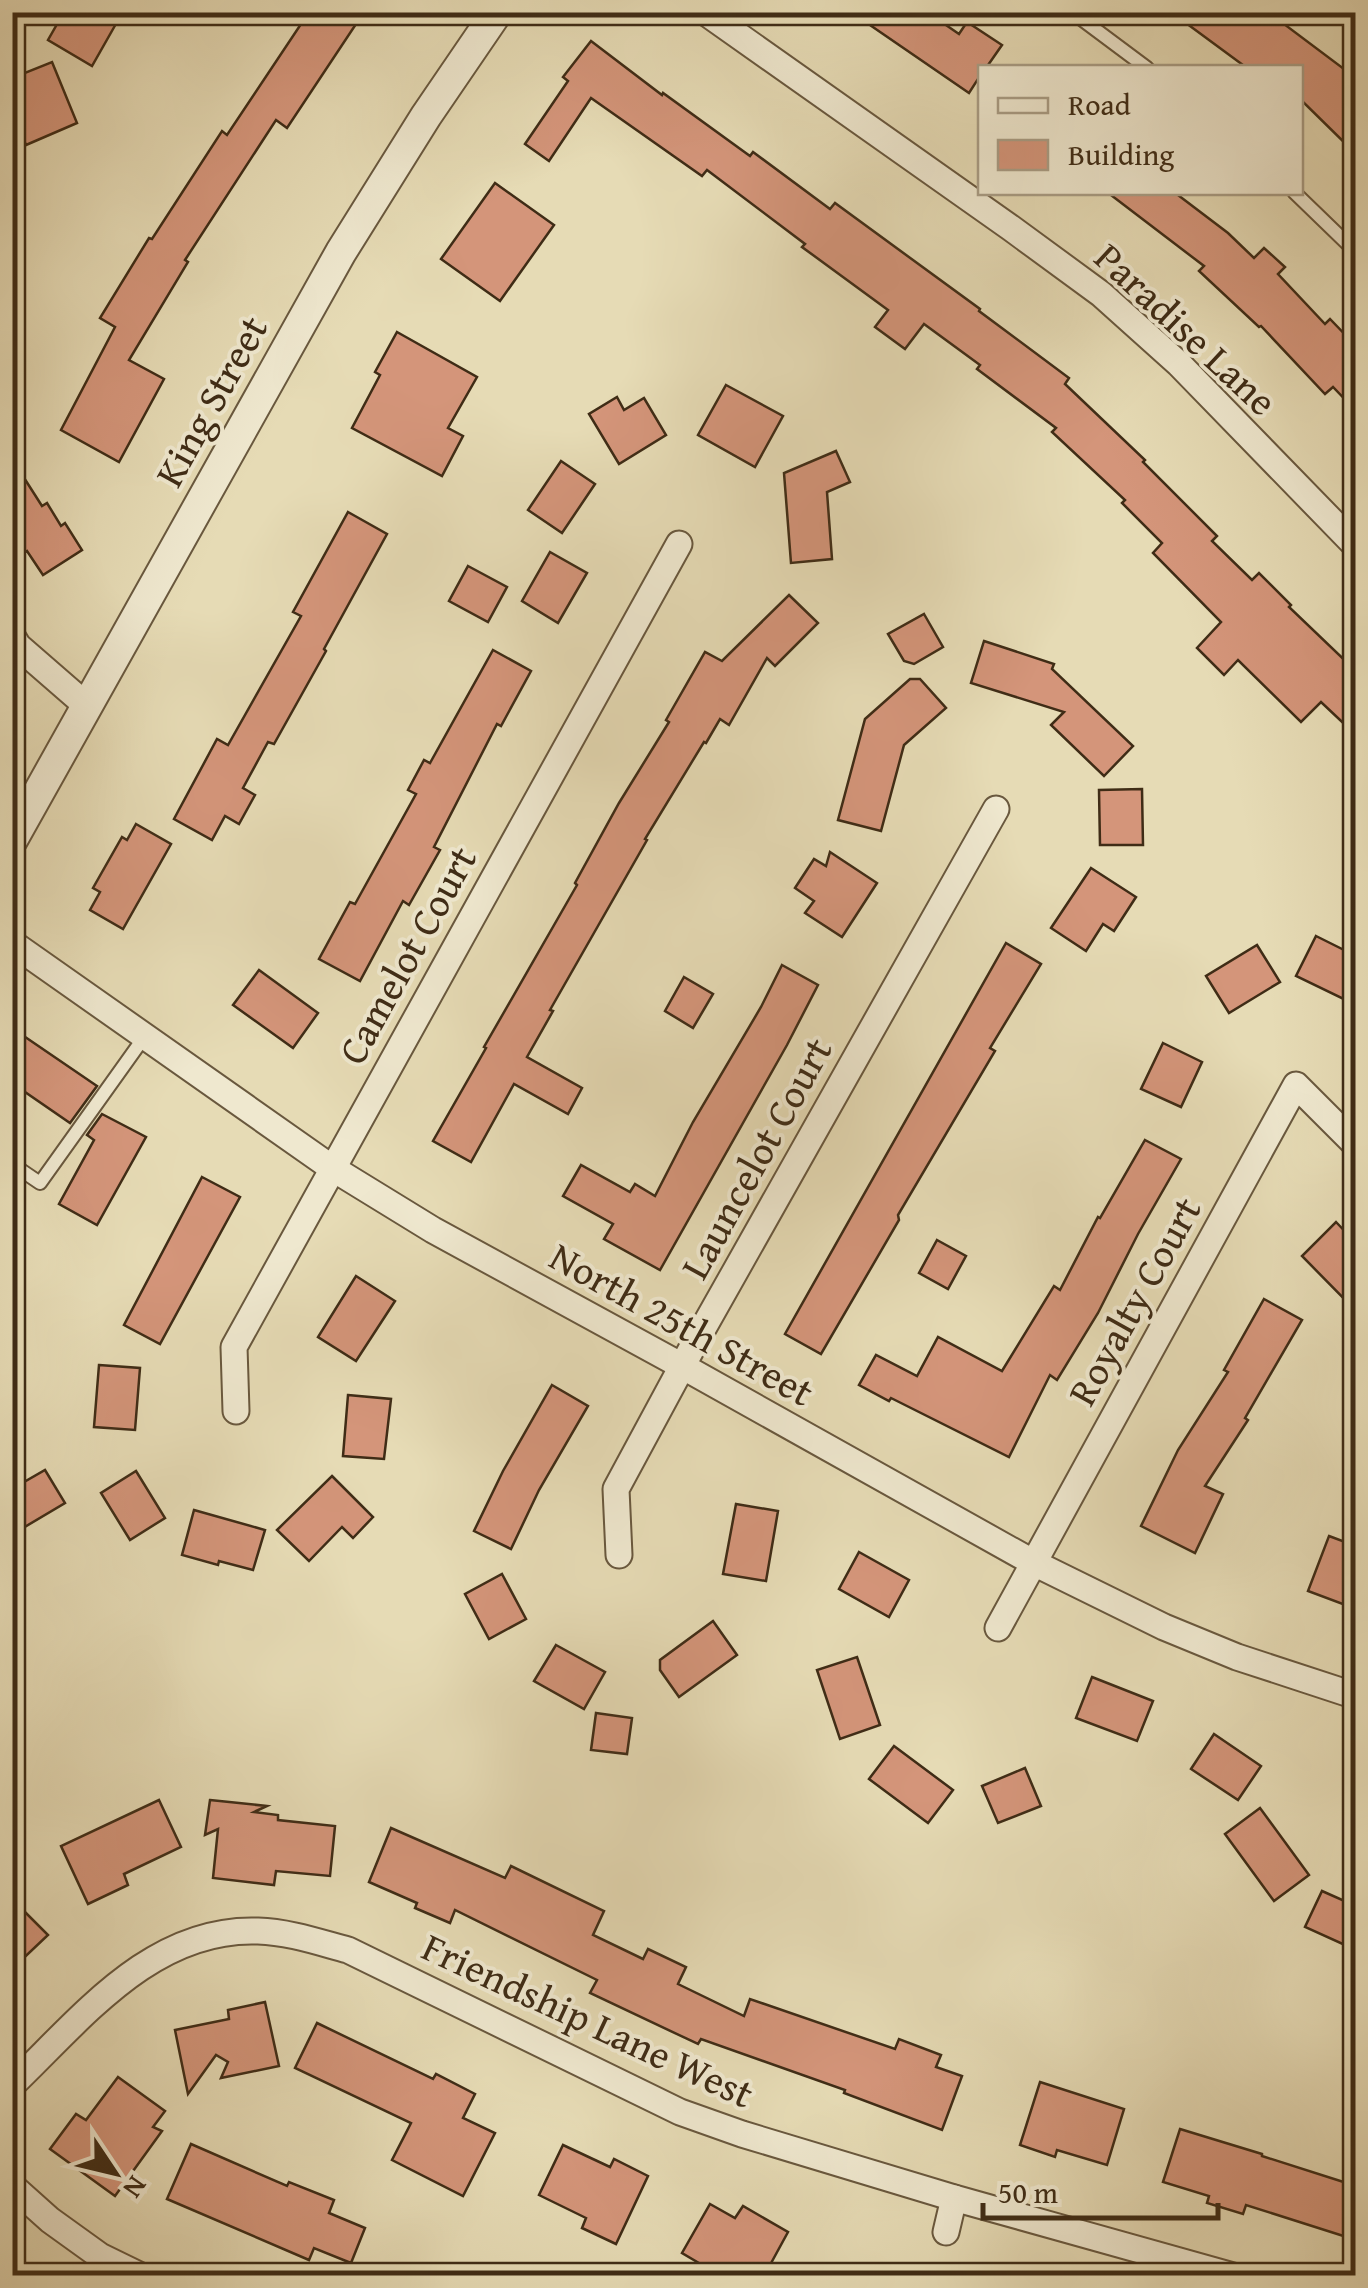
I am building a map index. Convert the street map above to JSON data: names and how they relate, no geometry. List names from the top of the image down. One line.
{"streets":{"street":["Paradise Lane","King Street","Camelot Court","Launcelot Court","Royalty Court","North 25th Street","Friendship Lane West"]},"crossings":[["Camelot Court","North 25th Street"],["Launcelot Court","North 25th Street"],["Royalty Court","North 25th Street"]],"legend":["Road","Building"],"scale_bar":"50 m","north":"bottom right"}
